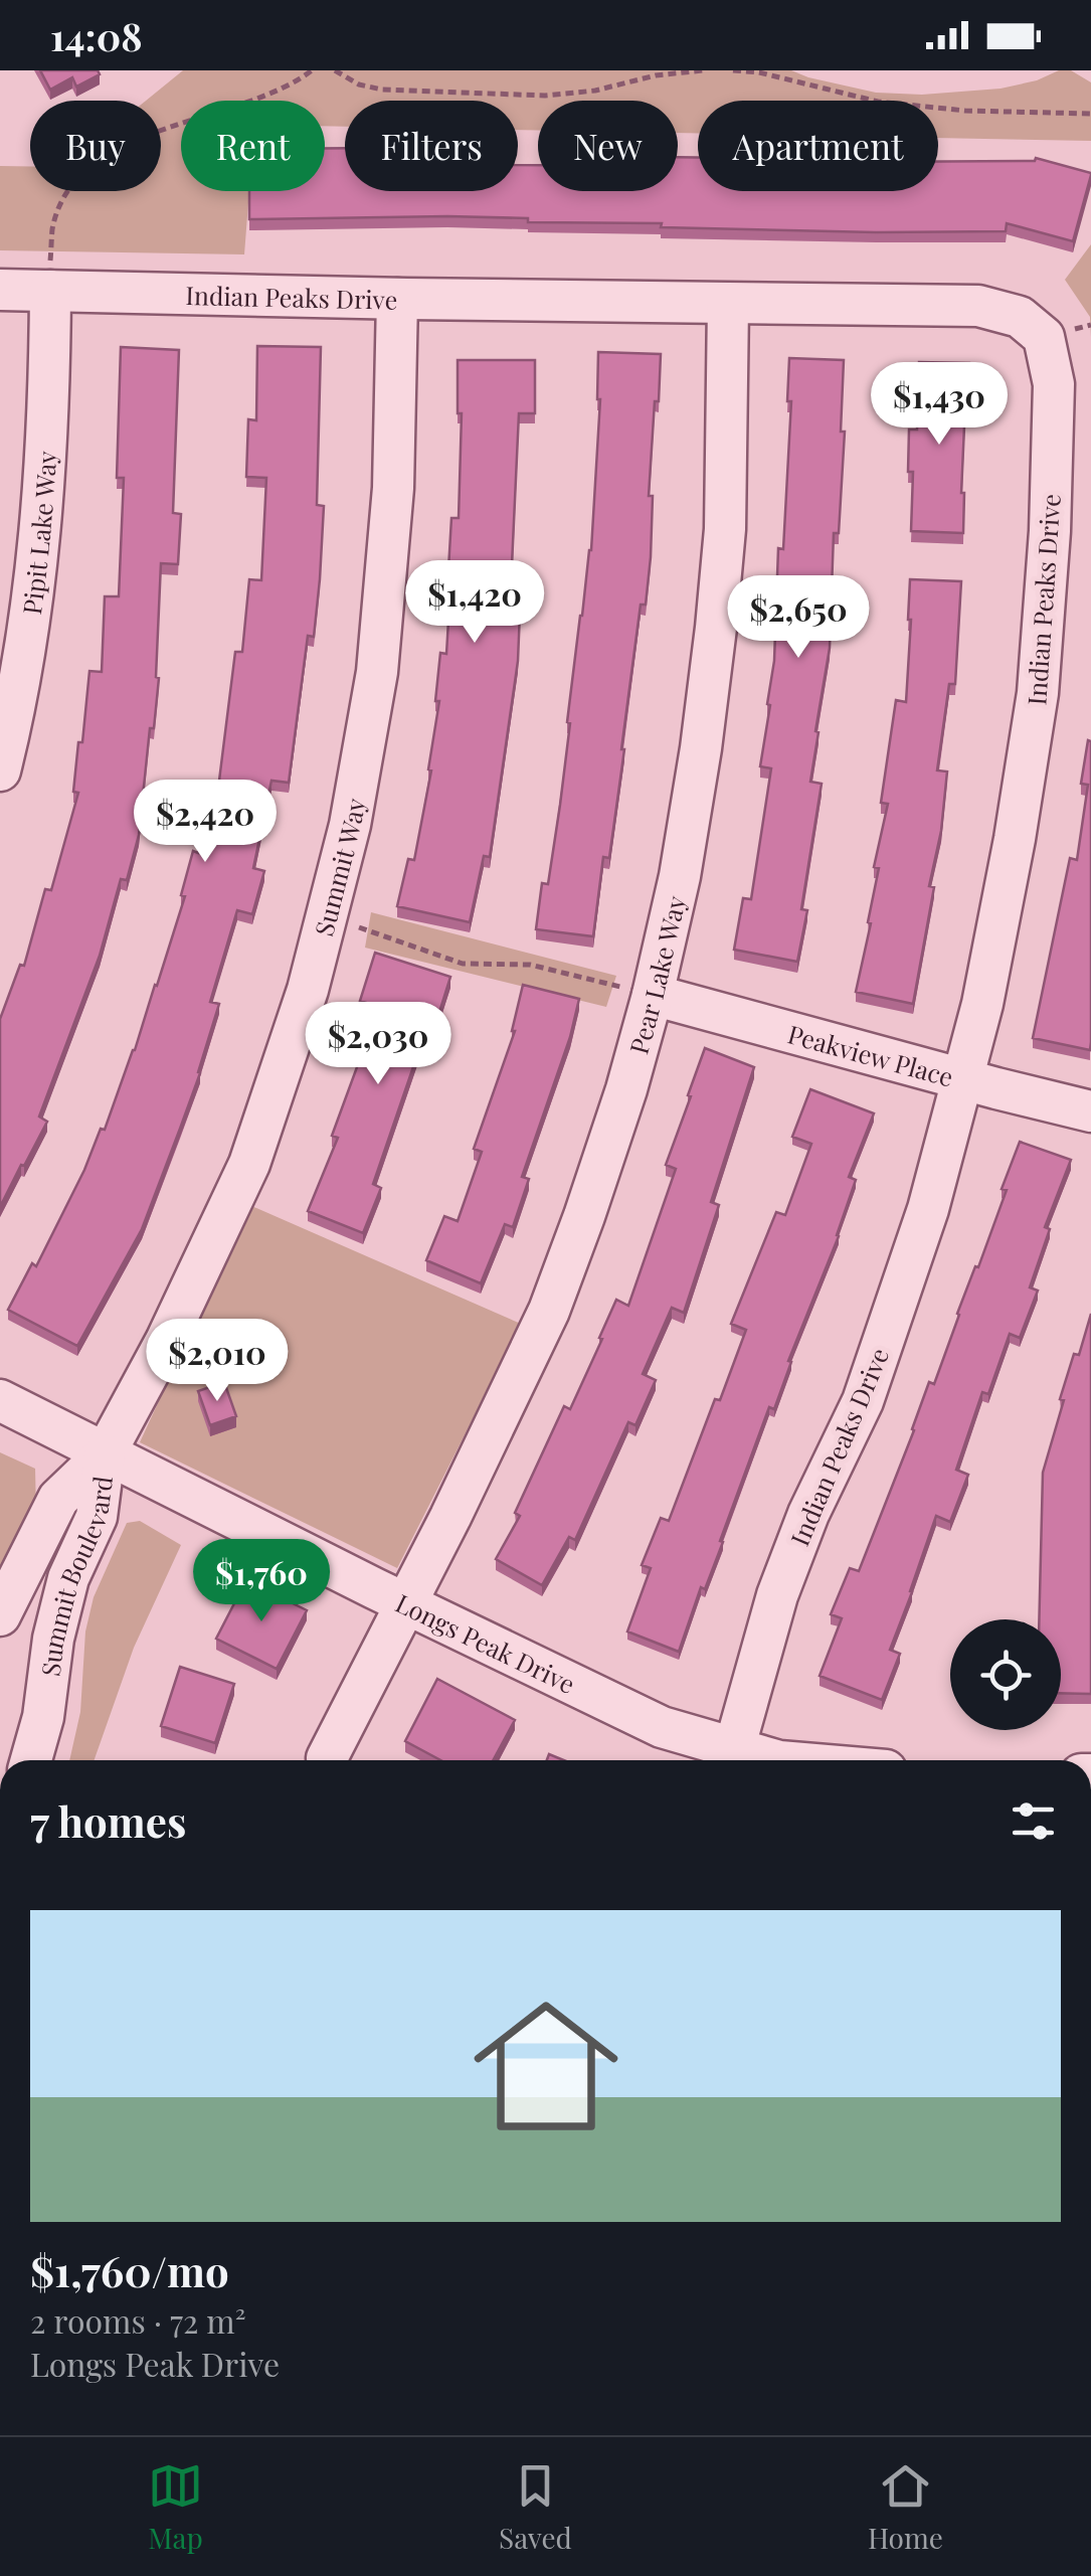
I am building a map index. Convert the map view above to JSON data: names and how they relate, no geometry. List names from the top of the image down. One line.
{"streets":{"street":["Indian Peaks Drive","Pipit Lake Way","Summit Way","Pear Lake Way","Peakview Place","Summit Boulevard","Longs Peak Drive"]},"crossings":[["Indian Peaks Drive","Pipit Lake Way"],["Indian Peaks Drive","Summit Way"],["Indian Peaks Drive","Pear Lake Way"],["Indian Peaks Drive","Peakview Place"],["Indian Peaks Drive","Longs Peak Drive"],["Summit Way","Summit Boulevard"],["Summit Way","Longs Peak Drive"],["Pear Lake Way","Peakview Place"],["Pear Lake Way","Longs Peak Drive"],["Summit Boulevard","Longs Peak Drive"]],"page":{"status":"14:08","chip":["Buy","Rent","Filters","New","Apartment"],"price":["$1,430","$1,420","$2,650","$2,420","$2,030","$2,010","$1,760"],"heading":"7 homes","list":[{"name":"$1,760/mo","note":"2 rooms · 72 m² · Longs Peak Drive"}],"tabs":["Map","Saved","Home"]}}
